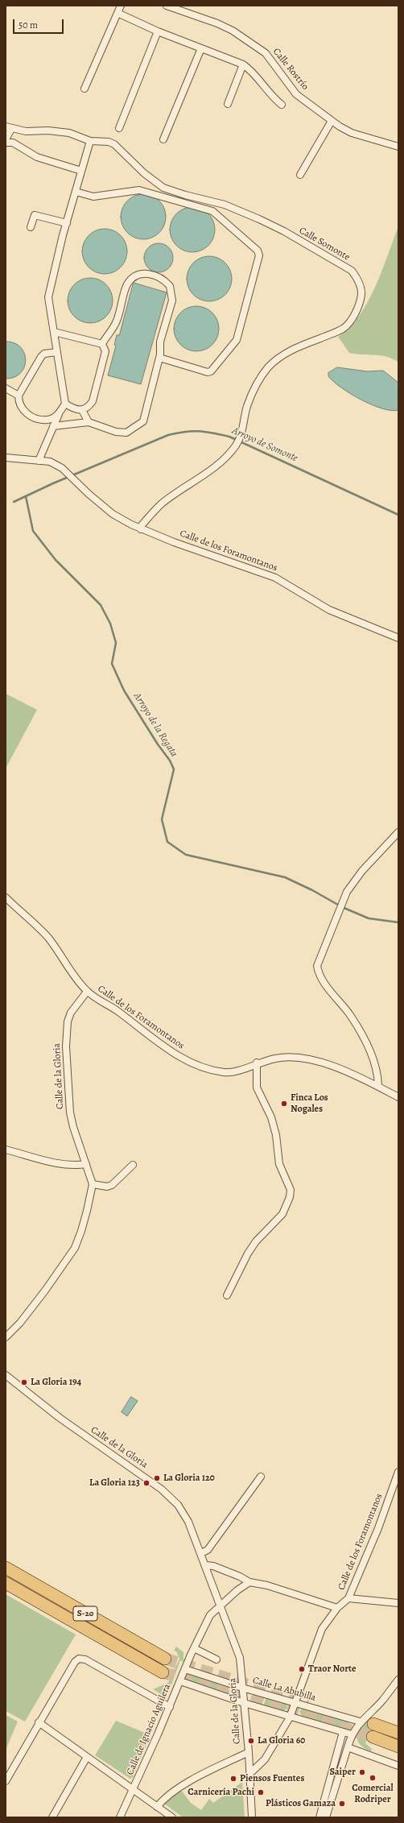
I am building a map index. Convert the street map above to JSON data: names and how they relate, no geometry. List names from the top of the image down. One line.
{"streets":{"highway":["S-20"],"street":["Calle Rostrío","Calle Somonte","Calle de los Foramontanos","Calle de la Gloria","Calle La Abubilla","Calle de Ignacio Aguilera"]},"crossings":[["Calle Somonte","Calle de los Foramontanos"],["Calle de los Foramontanos","Calle de la Gloria"],["Calle de los Foramontanos","Calle La Abubilla"],["Calle de la Gloria","Calle La Abubilla"],["Calle de la Gloria","Calle de Ignacio Aguilera"],["Calle La Abubilla","Calle de Ignacio Aguilera"]],"water":["Arroyo de Somonte","Arroyo de la Regata"],"places":["Finca Los Nogales","La Gloria 194","La Gloria 120","La Gloria 123","Traor Norte","La Gloria 60","Saiper","Comercial Rodriper","Piensos Fuentes","Carnicería Pachi","Plásticos Gamaza"],"scale_bar":"50 m"}
